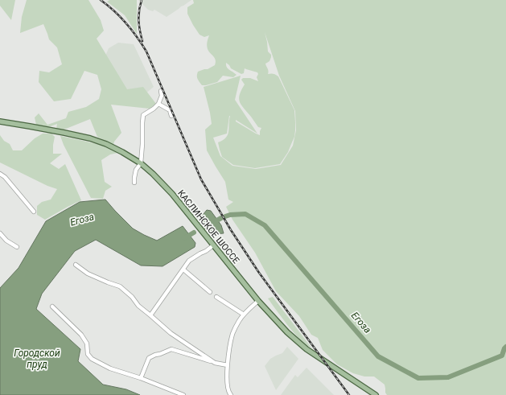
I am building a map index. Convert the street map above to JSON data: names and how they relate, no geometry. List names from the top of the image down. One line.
{"streets":{"main road":["КАСЛИНСКОЕ ШОССЕ"]},"water":["Егоза","Городской пруд"]}
